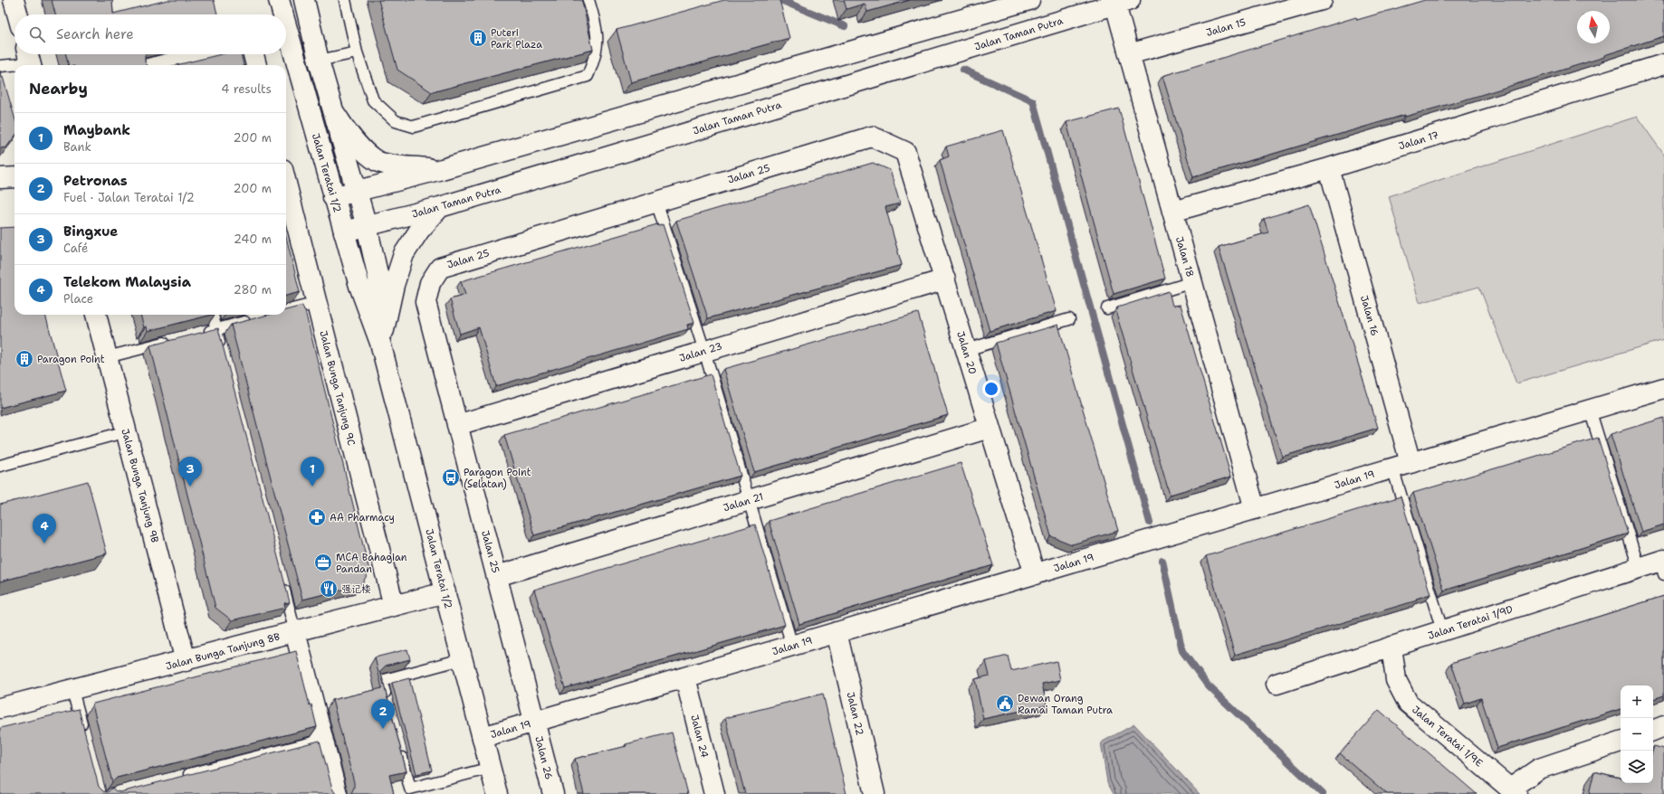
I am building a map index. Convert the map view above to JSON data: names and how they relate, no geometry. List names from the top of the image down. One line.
{"streets":{"street":["Jalan 15","Jalan Taman Putra","Jalan 17","Jalan Teratai 1/2","Jalan 25","Jalan 18","Jalan 16","Jalan 23","Jalan 20","Jalan Bunga Tanjung 9C","Jalan 19","Jalan Bunga Tanjung 9B","Jalan 21","Jalan Teratai 1/9D","Jalan Bunga Tanjung 8B","Jalan 22","Jalan 24","Jalan Teratai 1/9E","Jalan 26"]},"crossings":[["Jalan 15","Jalan 18"],["Jalan Taman Putra","Jalan Teratai 1/2"],["Jalan Taman Putra","Jalan 18"],["Jalan 17","Jalan 18"],["Jalan 17","Jalan 16"],["Jalan Teratai 1/2","Jalan 19"],["Jalan Teratai 1/2","Jalan Bunga Tanjung 8B"],["Jalan 25","Jalan 23"],["Jalan 25","Jalan 20"],["Jalan 25","Jalan 19"],["Jalan 25","Jalan 21"],["Jalan 25","Jalan 26"],["Jalan 18","Jalan 19"],["Jalan 16","Jalan 19"],["Jalan 23","Jalan 20"],["Jalan 20","Jalan 19"],["Jalan 20","Jalan 21"],["Jalan Bunga Tanjung 9C","Jalan Bunga Tanjung 8B"],["Jalan 19","Jalan 22"],["Jalan 19","Jalan 24"],["Jalan 19","Jalan 26"],["Jalan Bunga Tanjung 9B","Jalan Bunga Tanjung 8B"],["Jalan Teratai 1/9D","Jalan Teratai 1/9E"]],"places":{"building":["Puteri Park Plaza","Paragon Point"],"bus stop":["Paragon Point (Selatan)"],"pharmacy":["AA Pharmacy"],"office":["MCA Bahagian Pandan"],"restaurant":["强记楼"],"public building":["Dewan Orang Ramai Taman Putra"]},"north":"top","page":{"search":"Search here","heading":["Nearby","4 results"],"list":[{"mark":"1","name":"Maybank","note":"Bank","value":"200 m"},{"mark":"2","name":"Petronas","note":"Fuel · Jalan Teratai 1/2","value":"200 m"},{"mark":"3","name":"Bingxue","note":"Café","value":"240 m"},{"mark":"4","name":"Telekom Malaysia","note":"Place","value":"280 m"}],"pins":["1","3","4","2"],"map_buttons":["+","−"]}}
